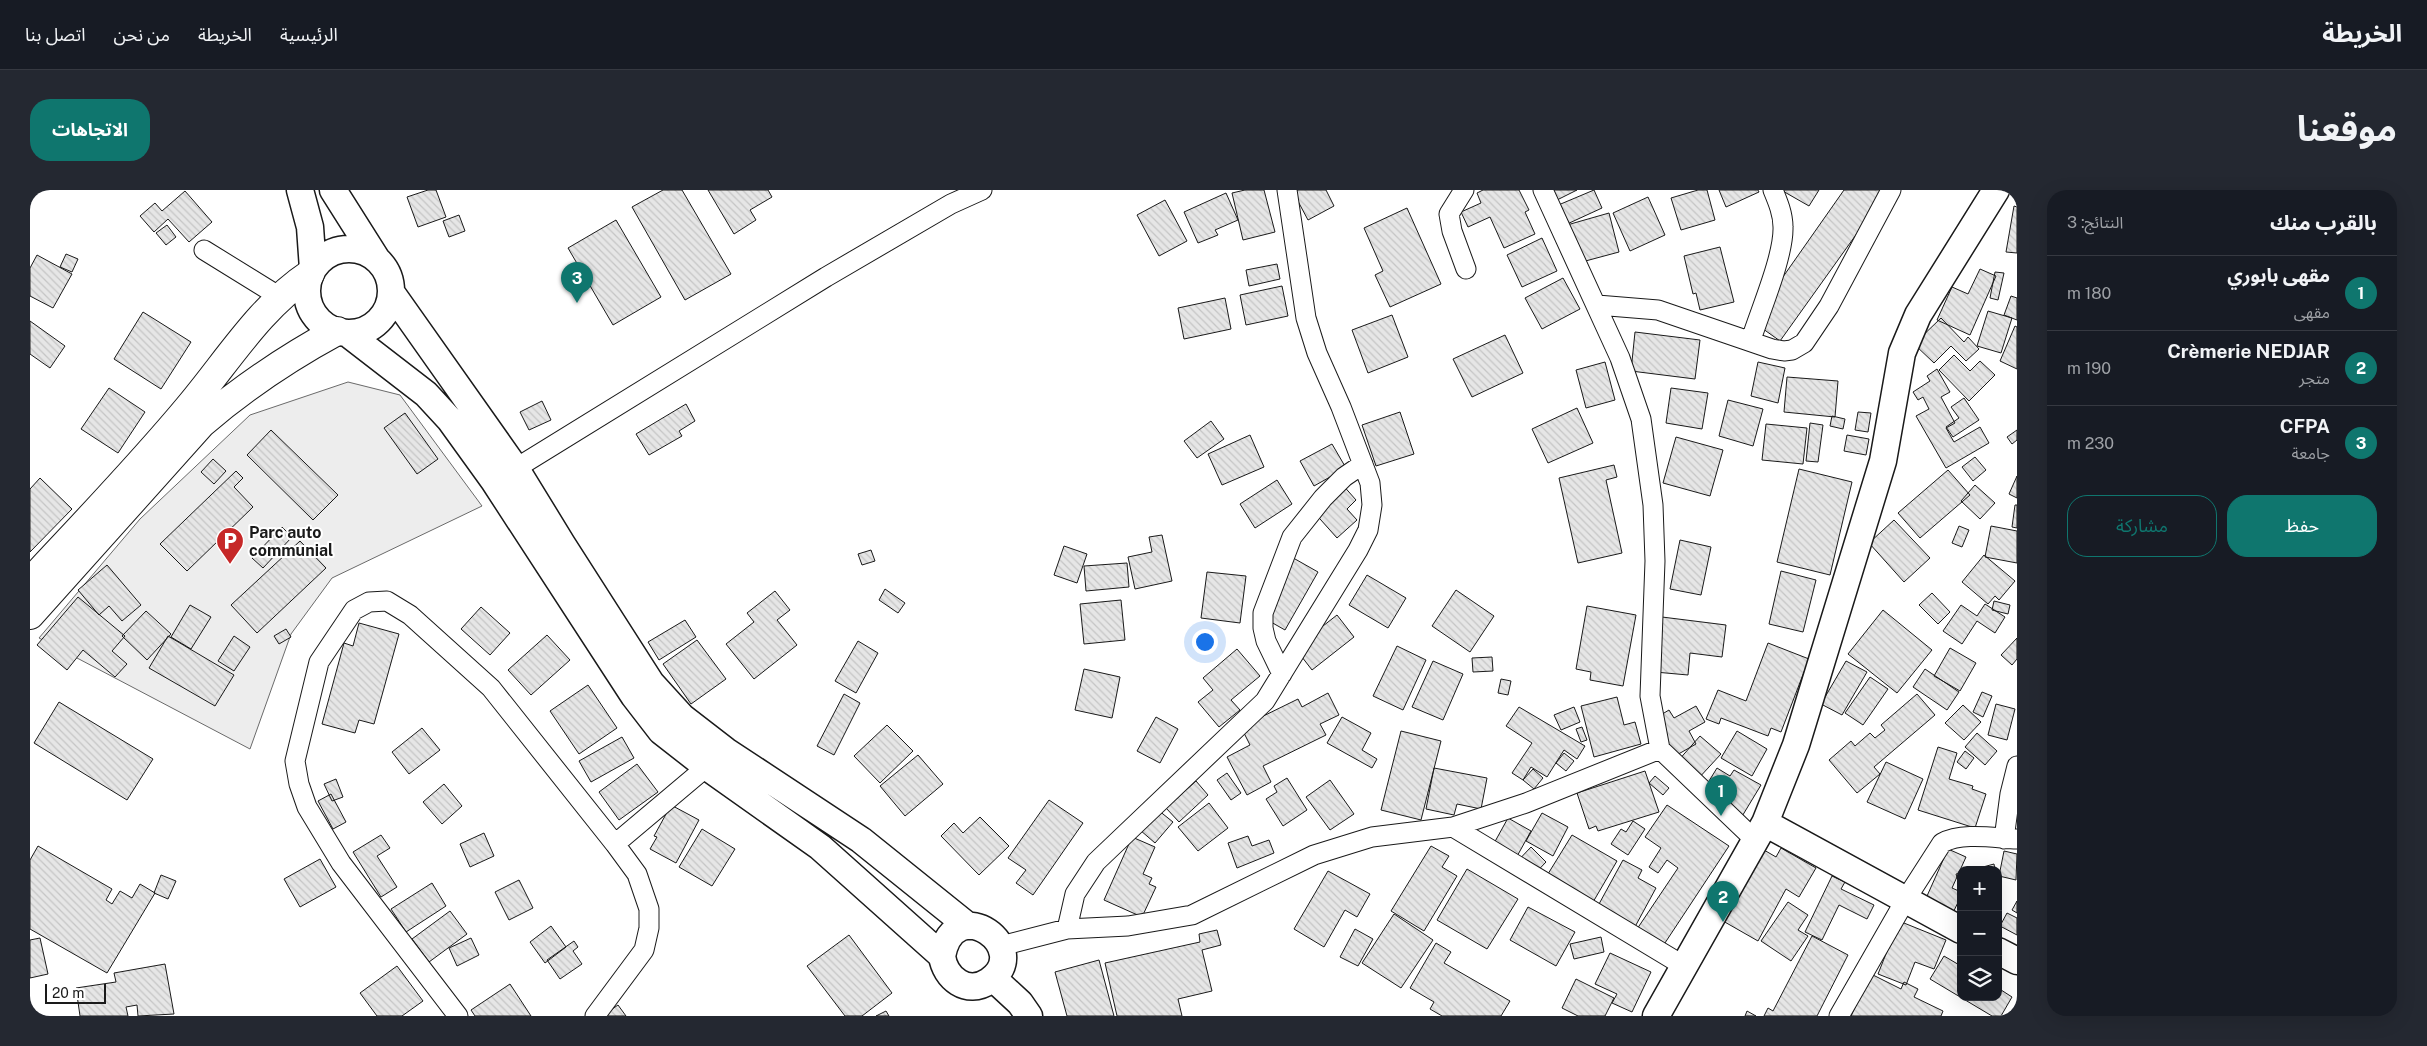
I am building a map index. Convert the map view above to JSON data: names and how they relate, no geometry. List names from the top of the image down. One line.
{"places":{"parking":["Parc auto communial"]},"scale_bar":"20 m","page":{"header":"الخريطة","nav":["الرئيسية","الخريطة","من نحن","اتصل بنا"],"title":"موقعنا","buttons":["الاتجاهات",["حفظ","مشاركة"]],"heading":["بالقرب منك","النتائج: 3"],"list":[{"mark":"1","name":"مقهى بابوري","note":"مقهى","value":"180 m"},{"mark":"2","name":"Crèmerie NEDJAR","note":"متجر","value":"190 m"},{"mark":"3","name":"CFPA","note":"جامعة","value":"230 m"}],"pins":["3","1","2"],"map_buttons":["+","−"],"scale":"20 m"}}
